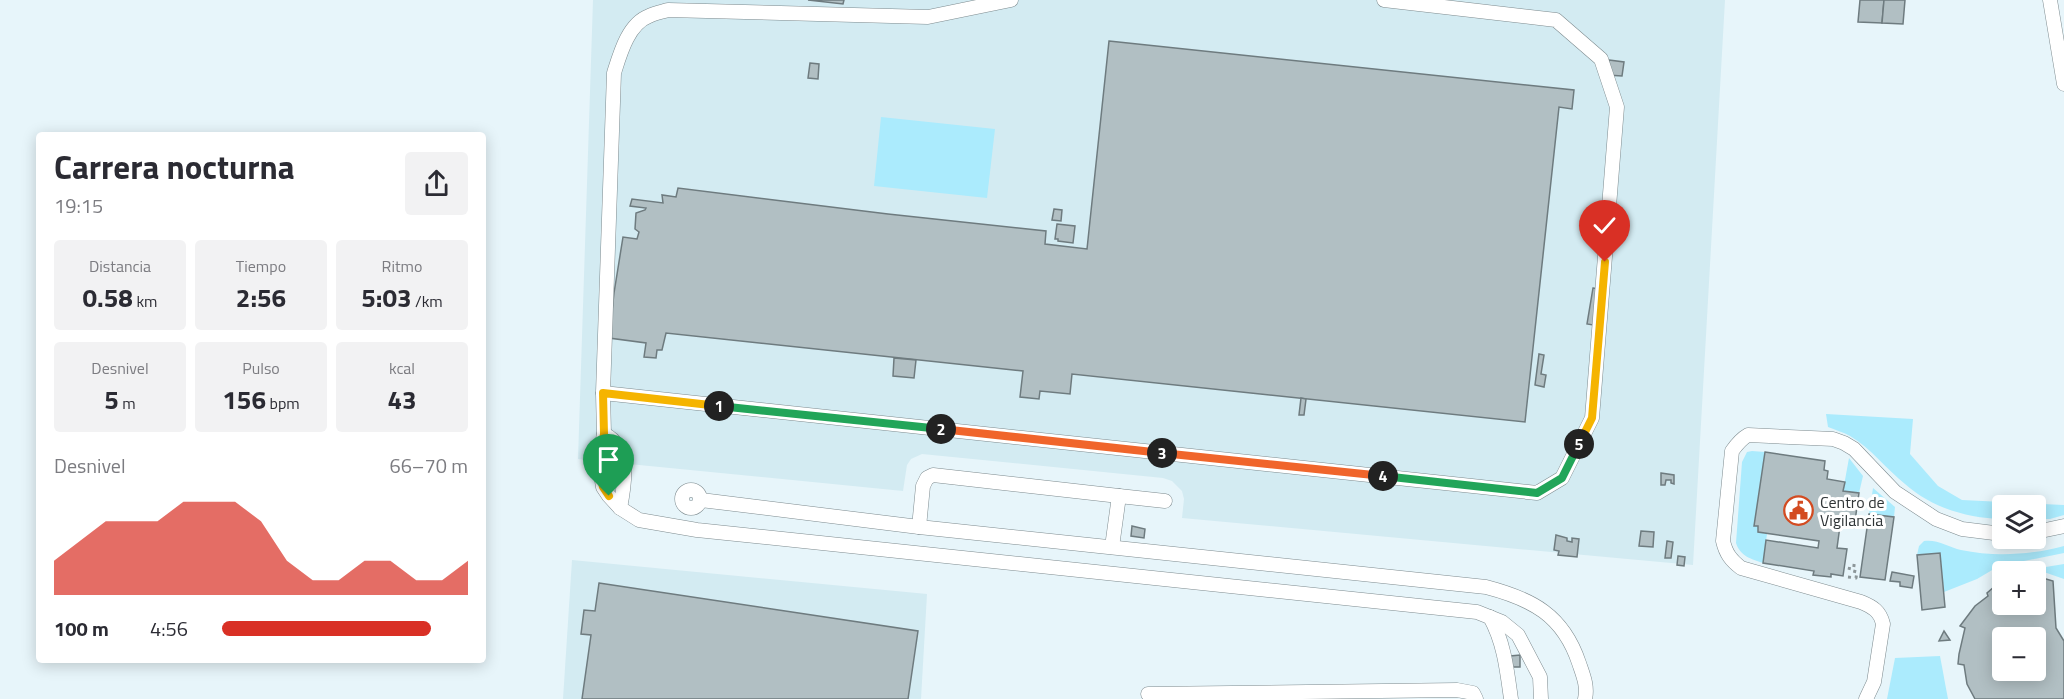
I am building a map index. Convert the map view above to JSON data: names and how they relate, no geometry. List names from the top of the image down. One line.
{"places":{"public building":["Centro de Vigilancia"]},"page":{"heading":["Carrera nocturna","19:15"],"stats":[["Distancia","0.58 km"],["Tiempo","2:56"],["Ritmo","5:03 /km"],["Desnivel","5 m"],["Pulso","156 bpm"],["kcal","43"]],"pins":["1","2","5","3","4"],"chart":["Desnivel","66–70 m"],"map_buttons":["+","−"],"list":[{"name":"100 m","note":"4:56"}]}}
